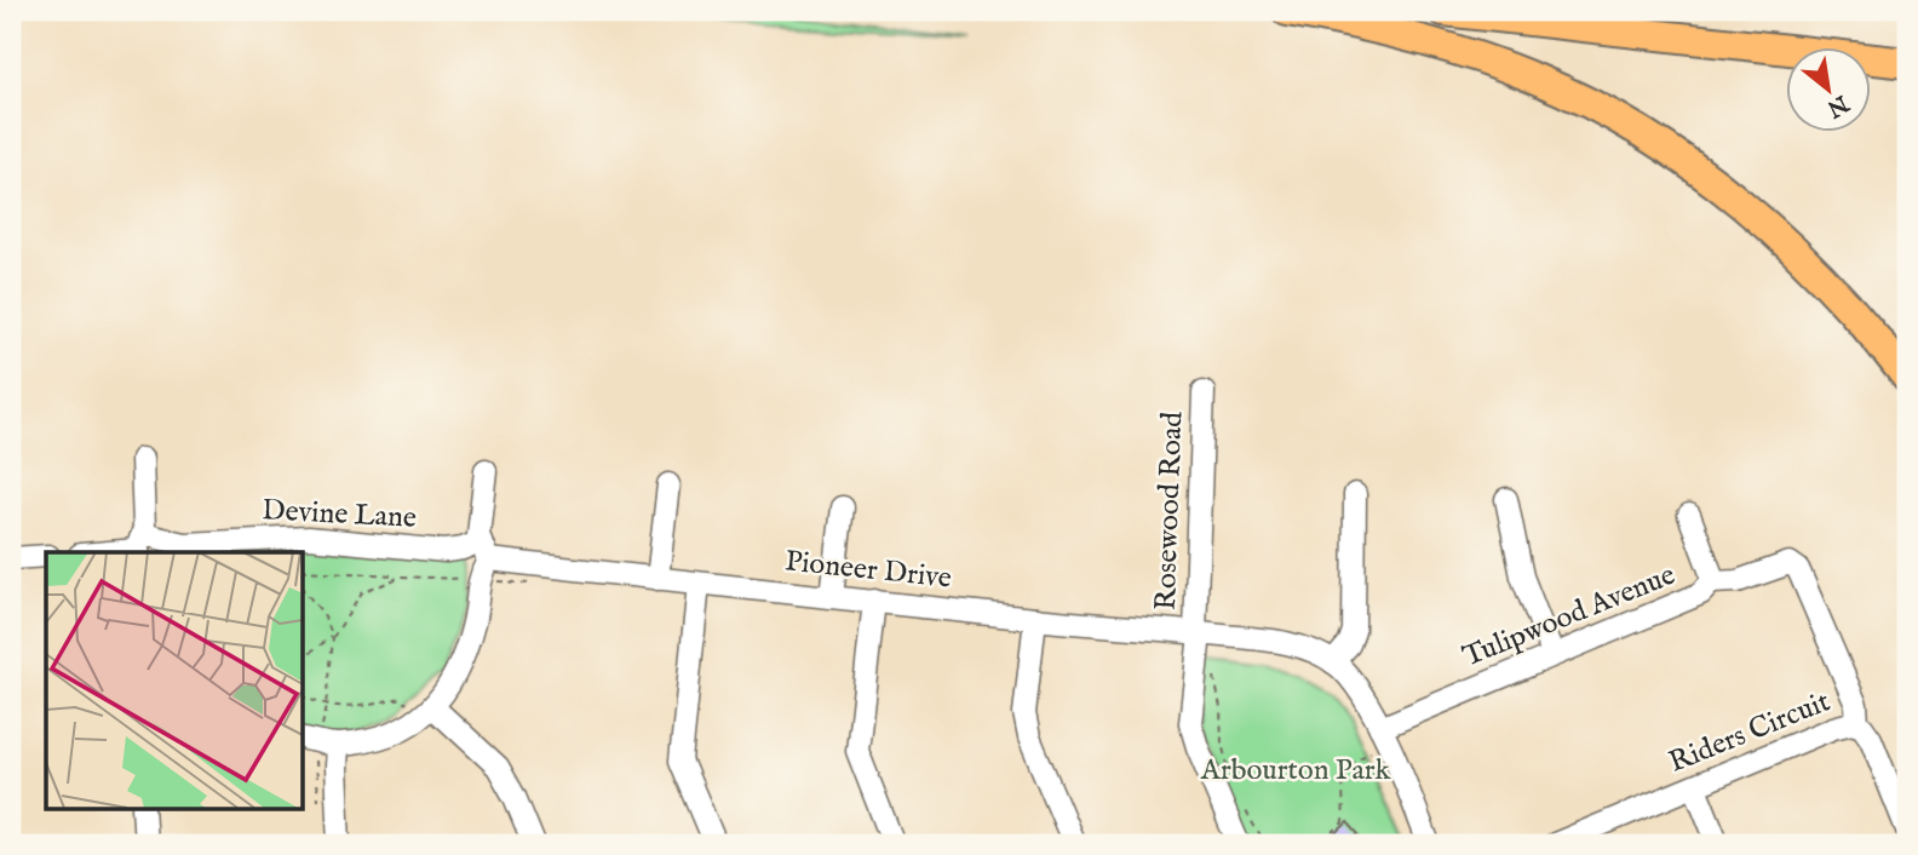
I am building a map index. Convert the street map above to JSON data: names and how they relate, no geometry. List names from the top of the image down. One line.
{"streets":{"street":["Rosewood Road","Devine Lane","Pioneer Drive","Tulipwood Avenue","Riders Circuit"]},"crossings":[["Rosewood Road","Pioneer Drive"],["Devine Lane","Pioneer Drive"],["Pioneer Drive","Tulipwood Avenue"]],"parks":["Arbourton Park"],"north":"bottom right"}
